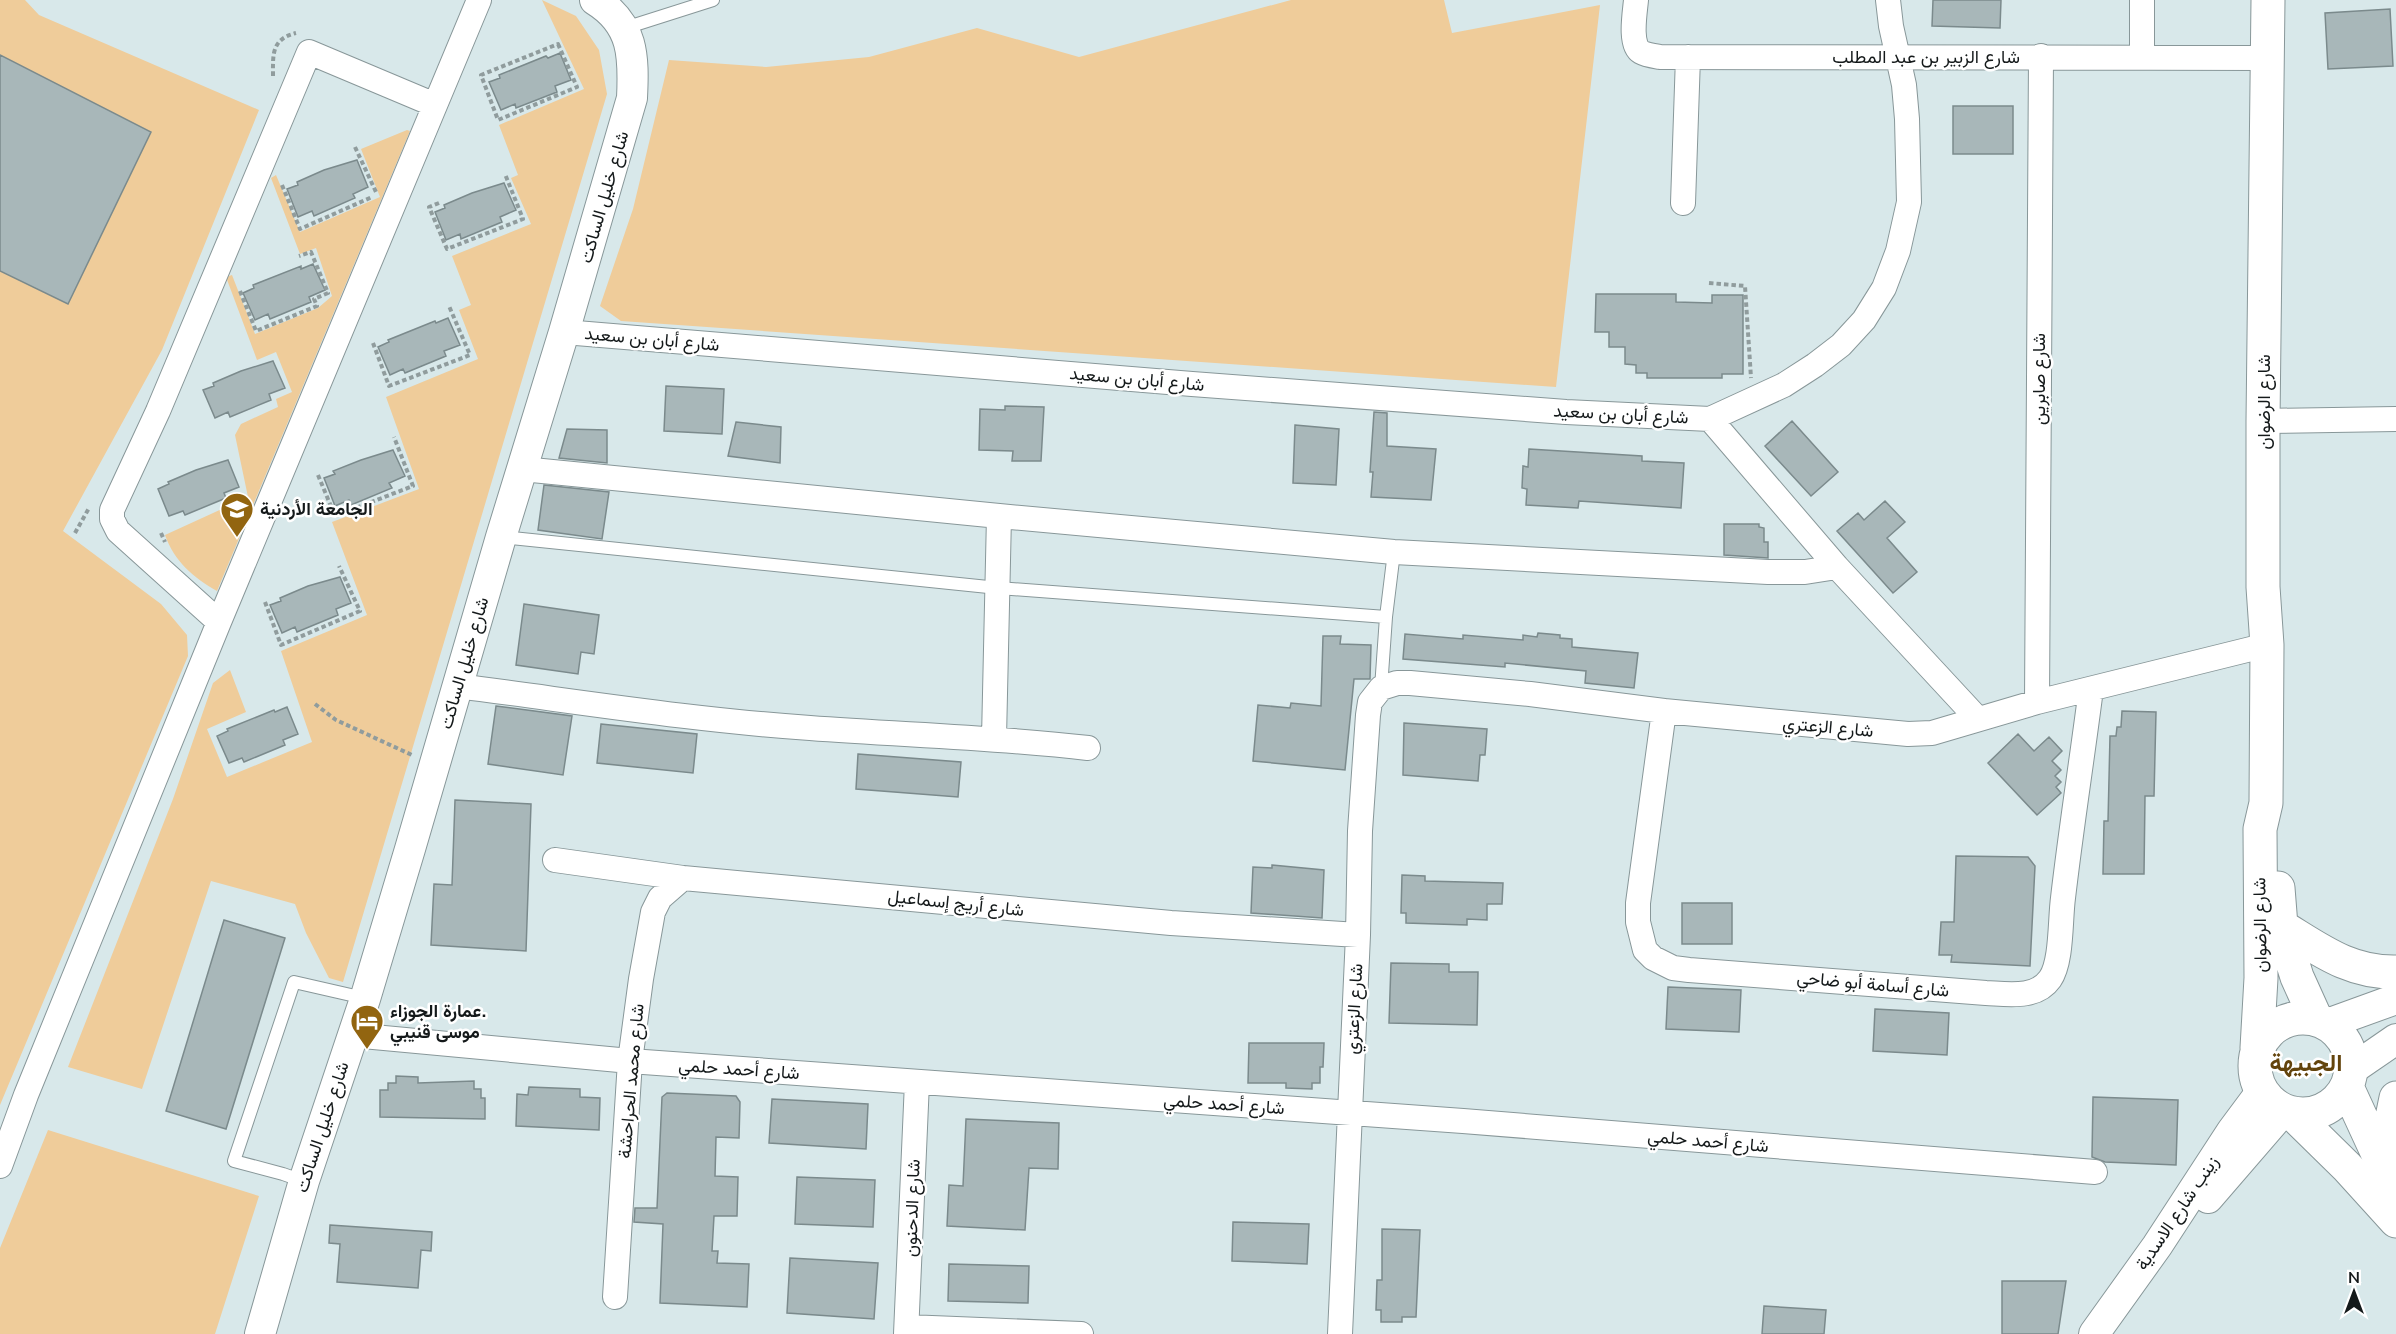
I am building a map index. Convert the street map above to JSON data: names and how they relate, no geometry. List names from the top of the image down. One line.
{"streets":{"main road":["شارع الرضوان"],"street":["شارع الزبير بن عبد المطلب","شارع خليل الساكت","شارع أبان بن سعيد","شارع صابرين","شارع الزعتري","شارع أريج إسماعيل","شارع أسامة أبو ضاحي","شارع أحمد حلمي","شارع محمد الحراحشة","شارع الدحنون","زينب شارع الاسدية"]},"crossings":[["شارع الزبير بن عبد المطلب","شارع صابرين"],["شارع الزبير بن عبد المطلب","شارع الرضوان"],["شارع خليل الساكت","شارع أبان بن سعيد"],["شارع خليل الساكت","شارع أحمد حلمي"],["شارع صابرين","شارع الزعتري"],["شارع الرضوان","شارع الزعتري"],["شارع الرضوان","زينب شارع الاسدية"],["شارع الزعتري","شارع أريج إسماعيل"],["شارع الزعتري","شارع أسامة أبو ضاحي"],["شارع الزعتري","شارع أحمد حلمي"],["شارع أريج إسماعيل","شارع محمد الحراحشة"],["شارع أحمد حلمي","شارع محمد الحراحشة"],["شارع أحمد حلمي","شارع الدحنون"]],"districts":["الجبيهة"],"places":{"school or university":["الجامعة الأردنية"],"hotel":["عمارة الجوزاء. موسى قنيبي"]},"north":"top"}
